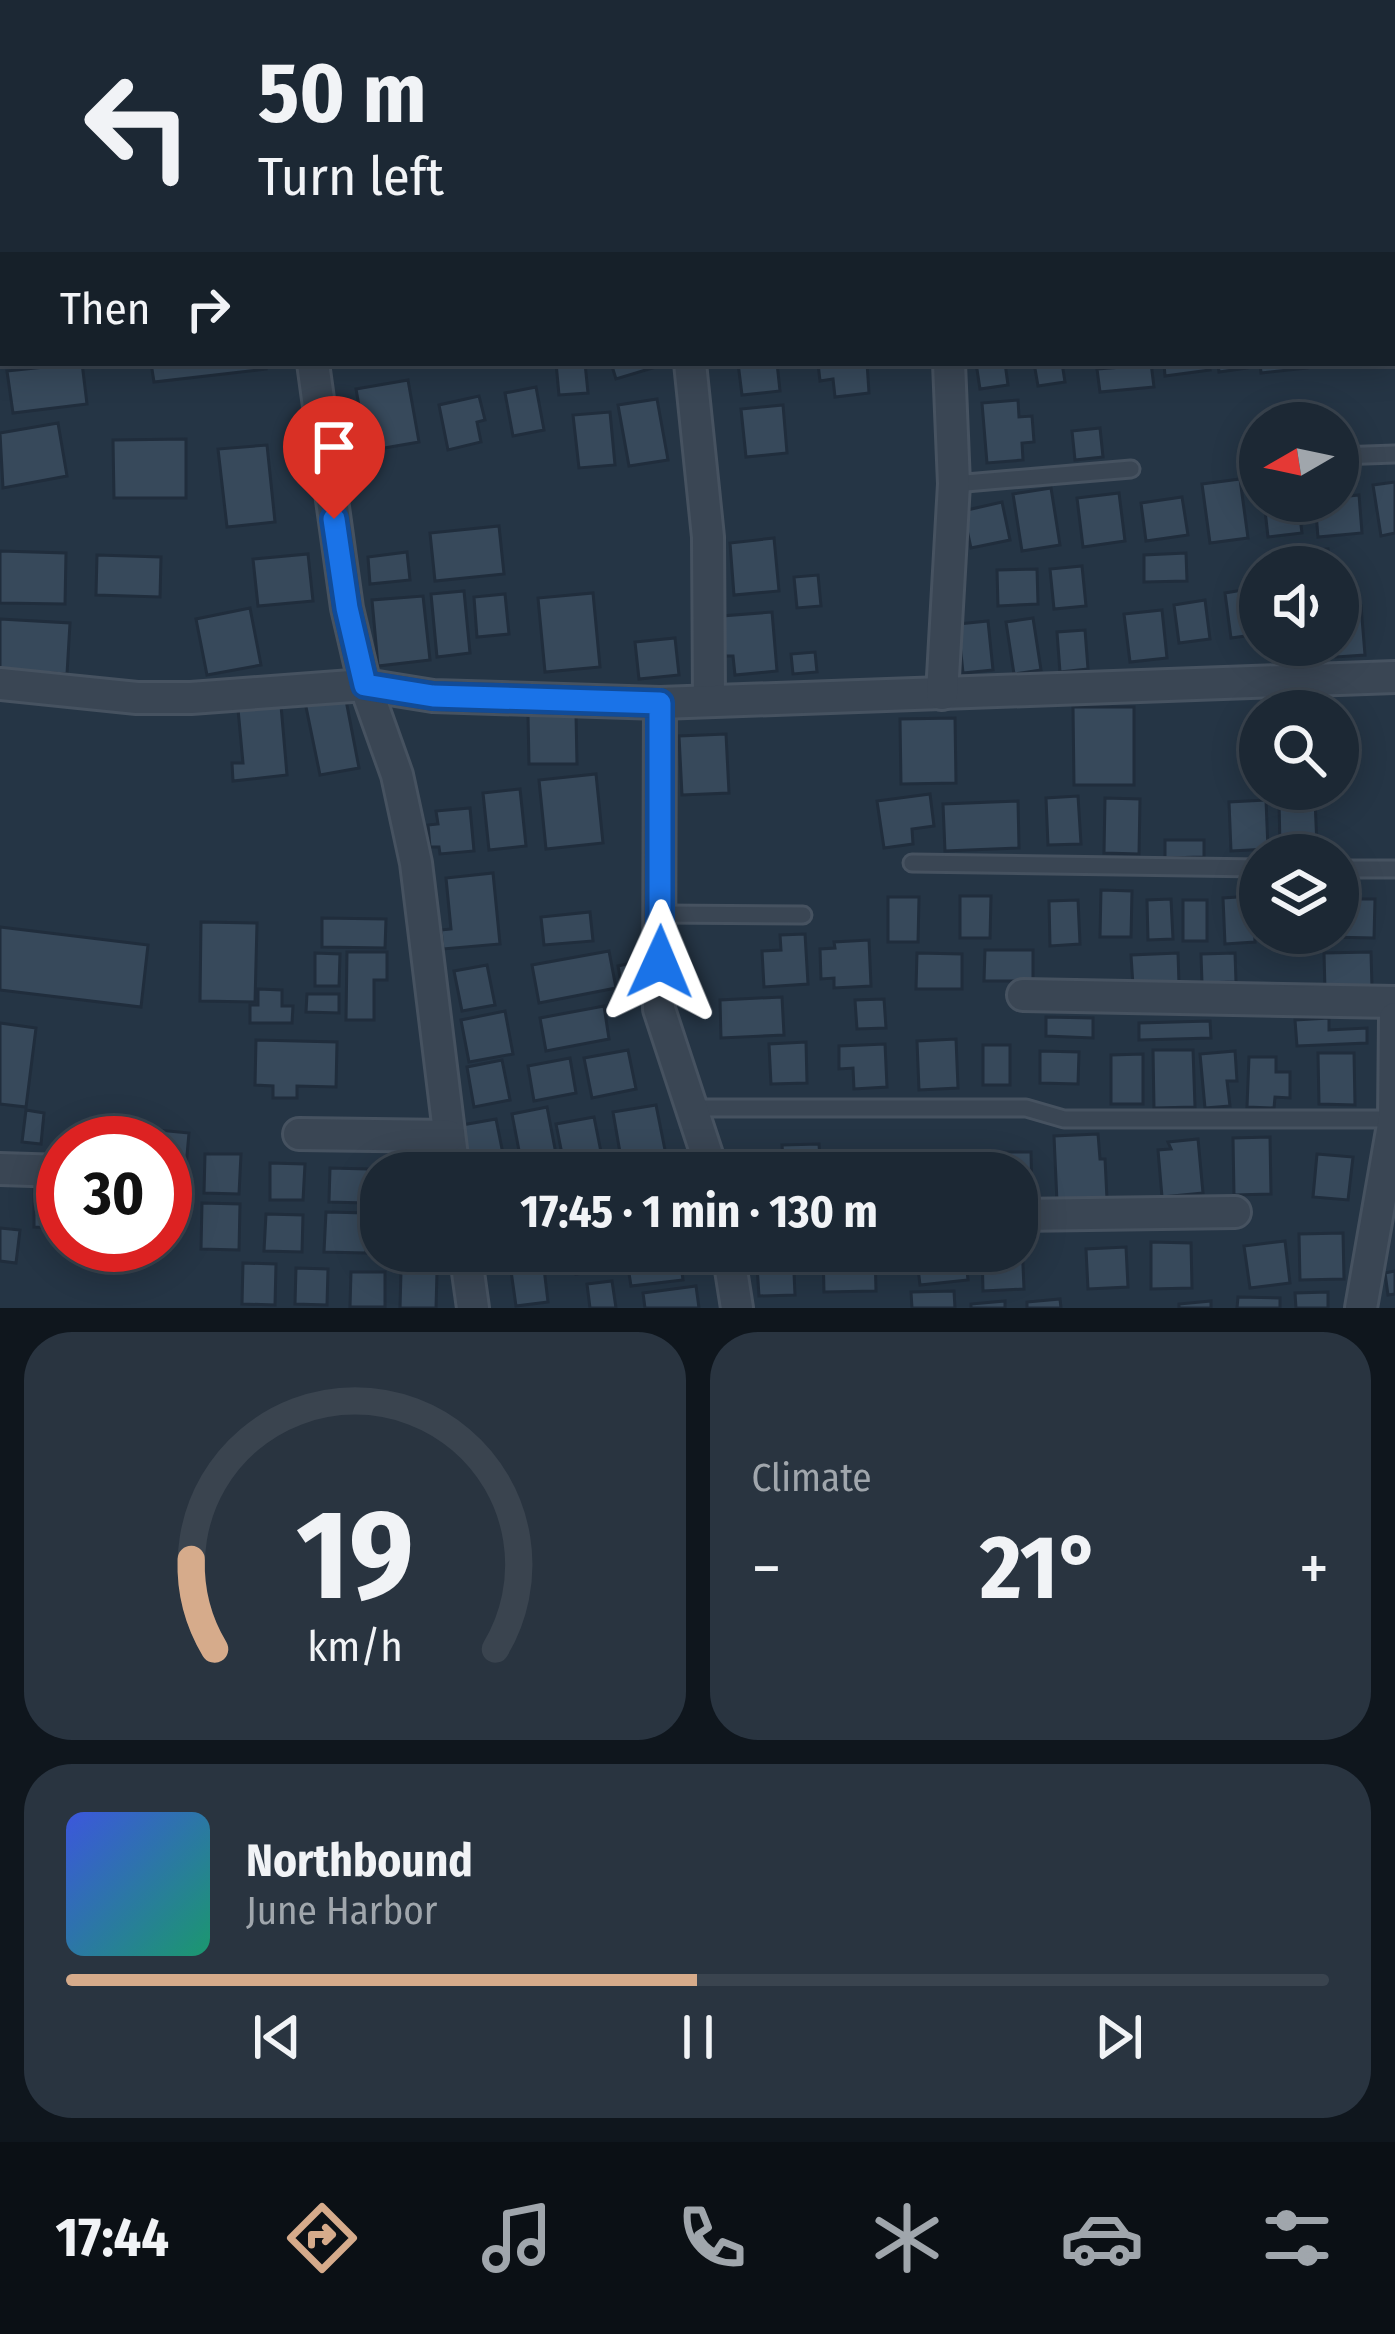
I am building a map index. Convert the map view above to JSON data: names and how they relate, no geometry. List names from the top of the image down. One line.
{"north":"left","page":{"turn":["50 m","Turn left"],"then":"Then","limit":"30","trip":"17:45 · 1 min · 130 m","tile":"Climate","heat":["−","21°","+"],"song":["Northbound","June Harbor"],"tabs":"17:44","gauge":["19","km/h"]}}
